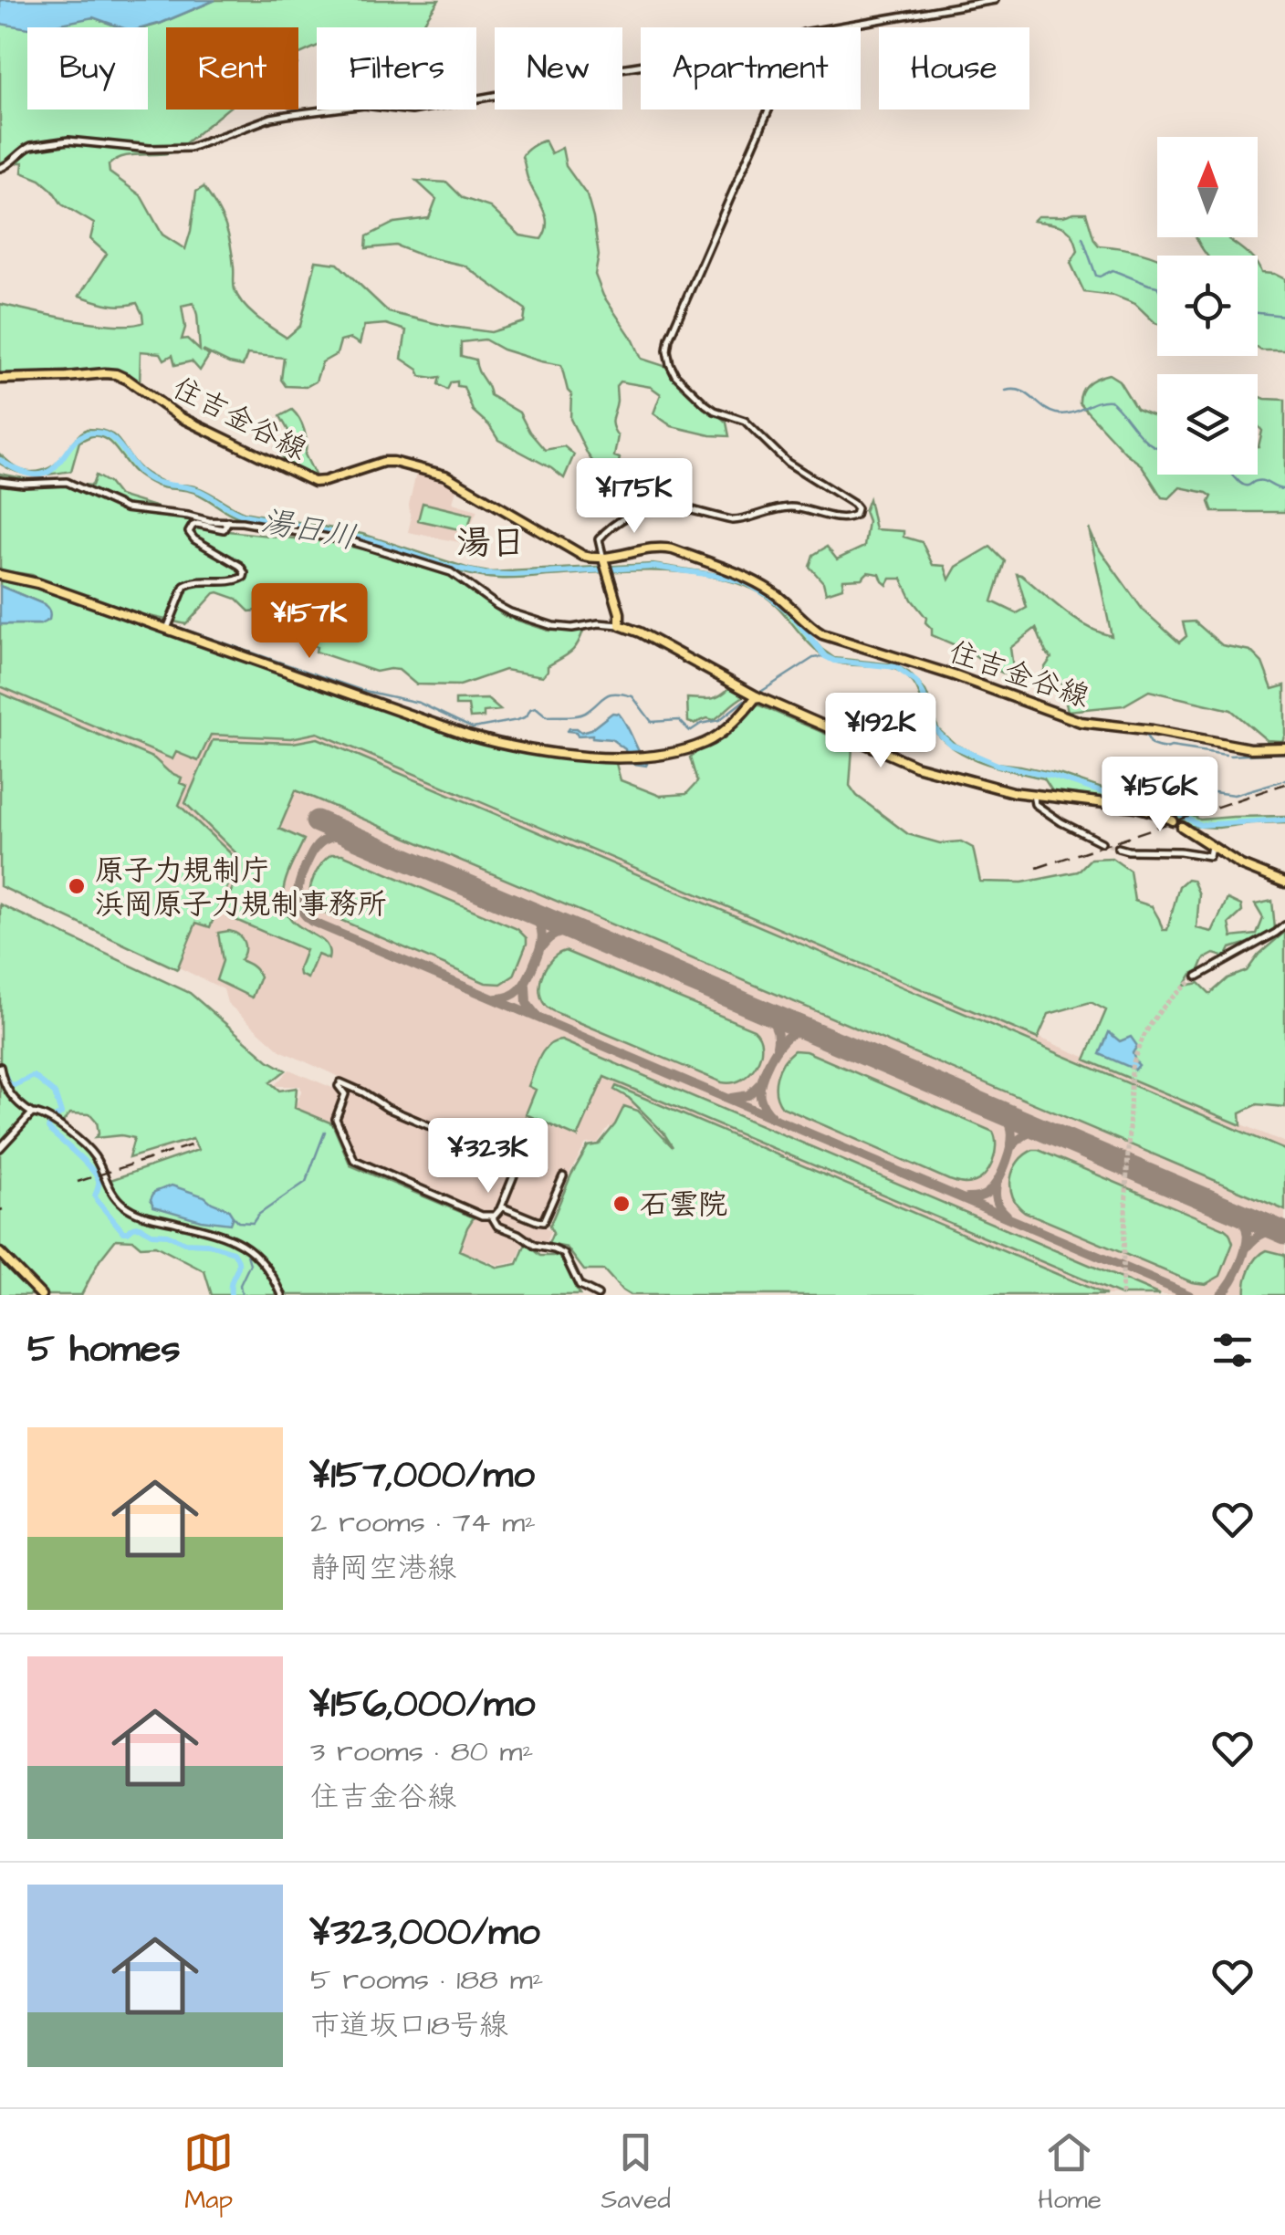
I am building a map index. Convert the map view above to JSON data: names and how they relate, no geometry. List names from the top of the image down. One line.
{"streets":{"main road":["住吉金谷線"]},"districts":["湯日"],"water":["湯日川"],"places":["原子力規制庁 浜岡原子力規制事務所","石雲院"],"north":"top","page":{"chip":["Buy","Rent","Filters","New","Apartment","House"],"price":["¥175K","¥157K","¥192K","¥156K","¥323K"],"heading":"5 homes","list":[{"name":"¥157,000/mo","note":"2 rooms · 74 m² · 静岡空港線"},{"name":"¥156,000/mo","note":"3 rooms · 80 m² · 住吉金谷線"},{"name":"¥323,000/mo","note":"5 rooms · 188 m² · 市道坂口18号線"}],"tabs":["Map","Saved","Home"]}}
